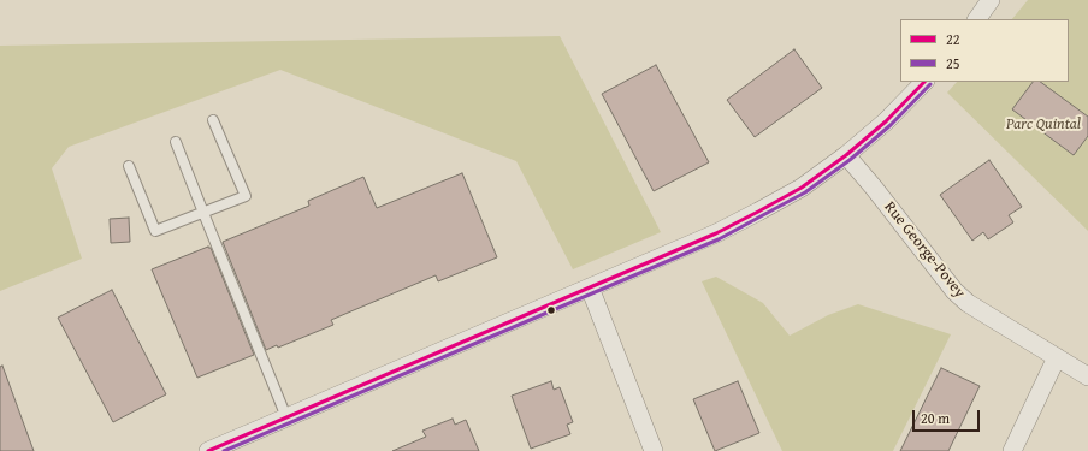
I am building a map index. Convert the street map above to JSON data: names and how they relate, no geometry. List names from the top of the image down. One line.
{"streets":{"street":["Rue George-Povey"]},"parks":["Parc Quintal"],"lines":["transit line 22","transit line 25"],"legend":["22","25"],"scale_bar":"20 m"}
